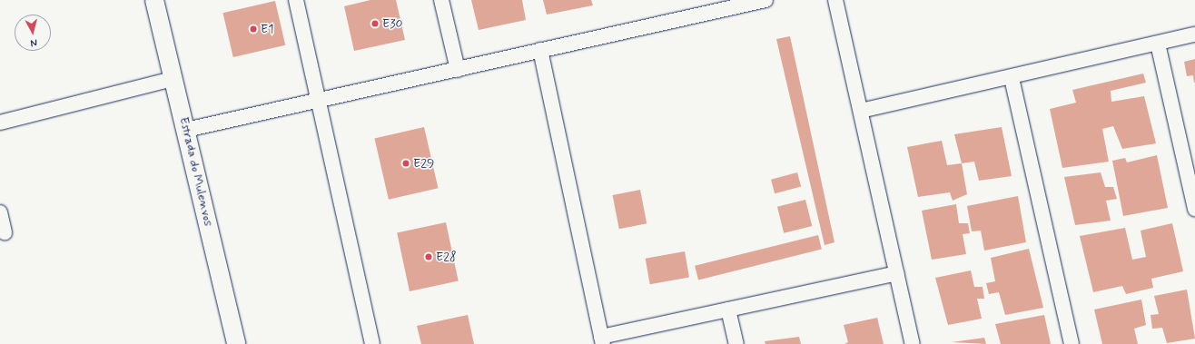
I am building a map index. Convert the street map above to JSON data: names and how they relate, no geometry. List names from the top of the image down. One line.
{"streets":{"street":["Estrada do Mulenvos"]},"places":["E30","E1","E29","E28"],"north":"bottom"}
